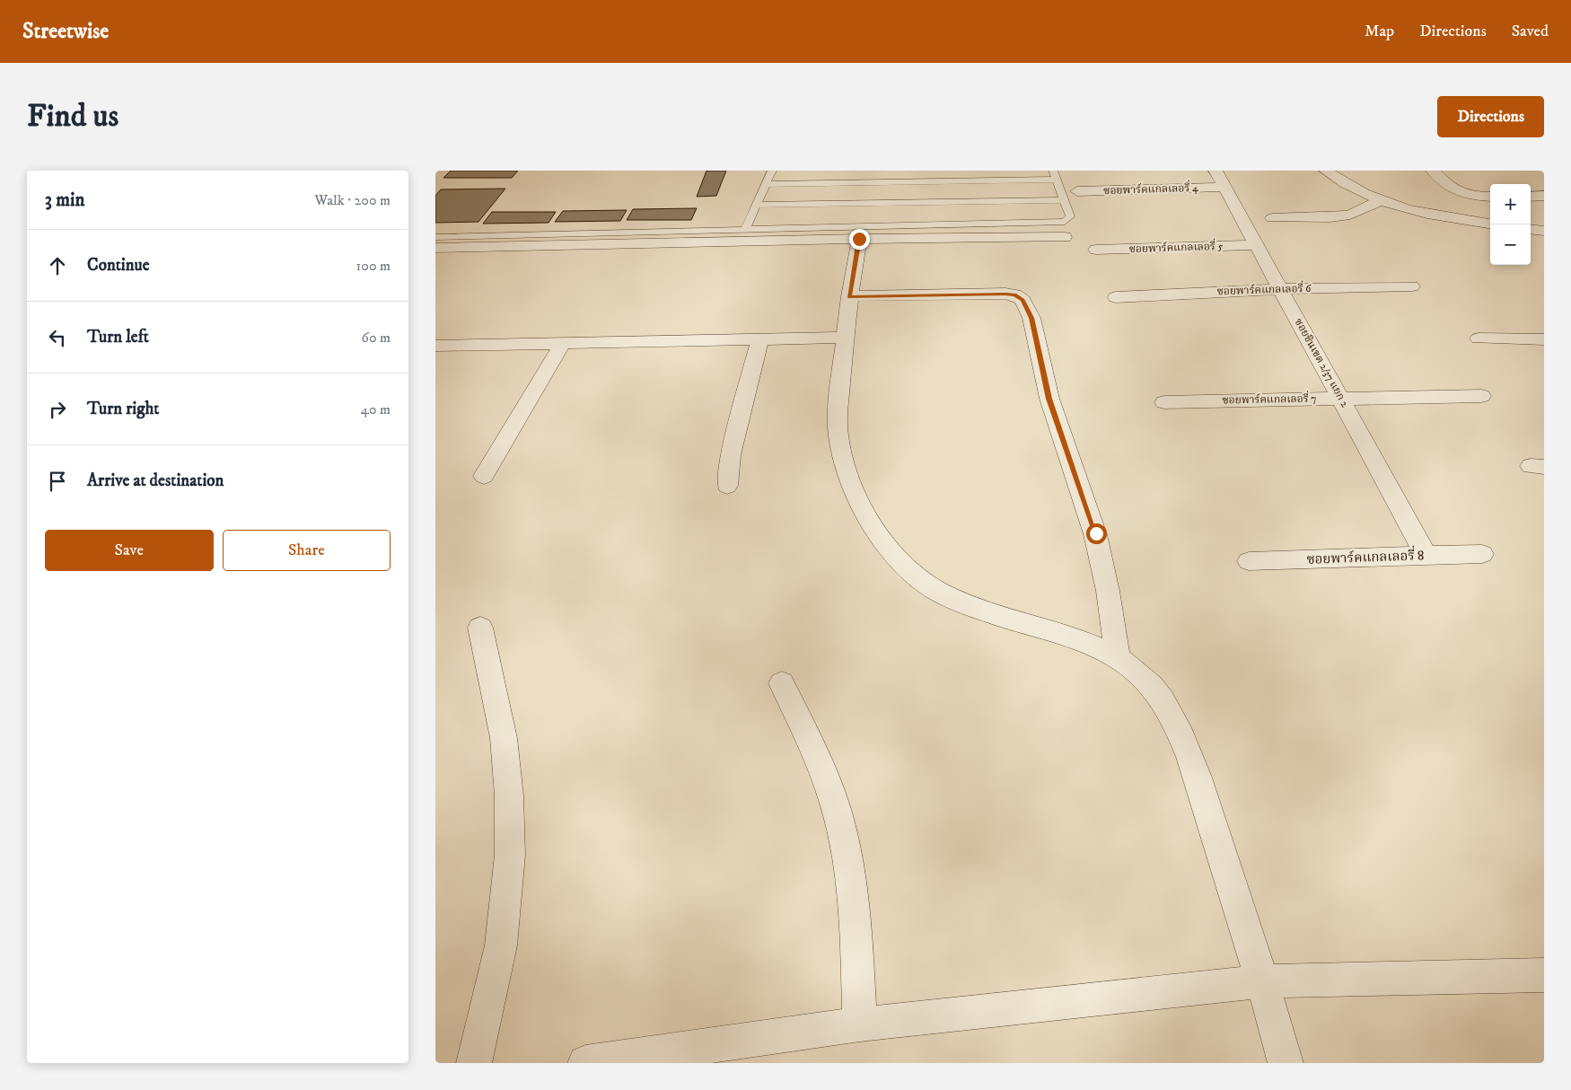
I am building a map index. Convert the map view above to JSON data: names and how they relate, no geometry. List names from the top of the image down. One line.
{"streets":{"street":["ซอยพาร์คแกลเลอรี่ 4","ซอยพาร์คแกลเลอรี่ 5","ซอยพาร์คแกลเลอรี่ 6","ซอยชินเขต 2/37 แยก 2","ซอยพาร์คแกลเลอรี่ 7","ซอยพาร์คแกลเลอรี่ 8"]},"crossings":[["ซอยพาร์คแกลเลอรี่ 4","ซอยชินเขต 2/37 แยก 2"],["ซอยพาร์คแกลเลอรี่ 5","ซอยชินเขต 2/37 แยก 2"],["ซอยพาร์คแกลเลอรี่ 6","ซอยชินเขต 2/37 แยก 2"],["ซอยชินเขต 2/37 แยก 2","ซอยพาร์คแกลเลอรี่ 7"],["ซอยชินเขต 2/37 แยก 2","ซอยพาร์คแกลเลอรี่ 8"]],"page":{"header":"Streetwise","nav":["Map","Directions","Saved"],"buttons":["Directions",["Save","Share"]],"title":"Find us","heading":["3 min","Walk · 200 m"],"map_buttons":["+","−"],"list":[["Continue","100 m"],["Turn left","60 m"],["Turn right","40 m"],"Arrive at destination"]}}
